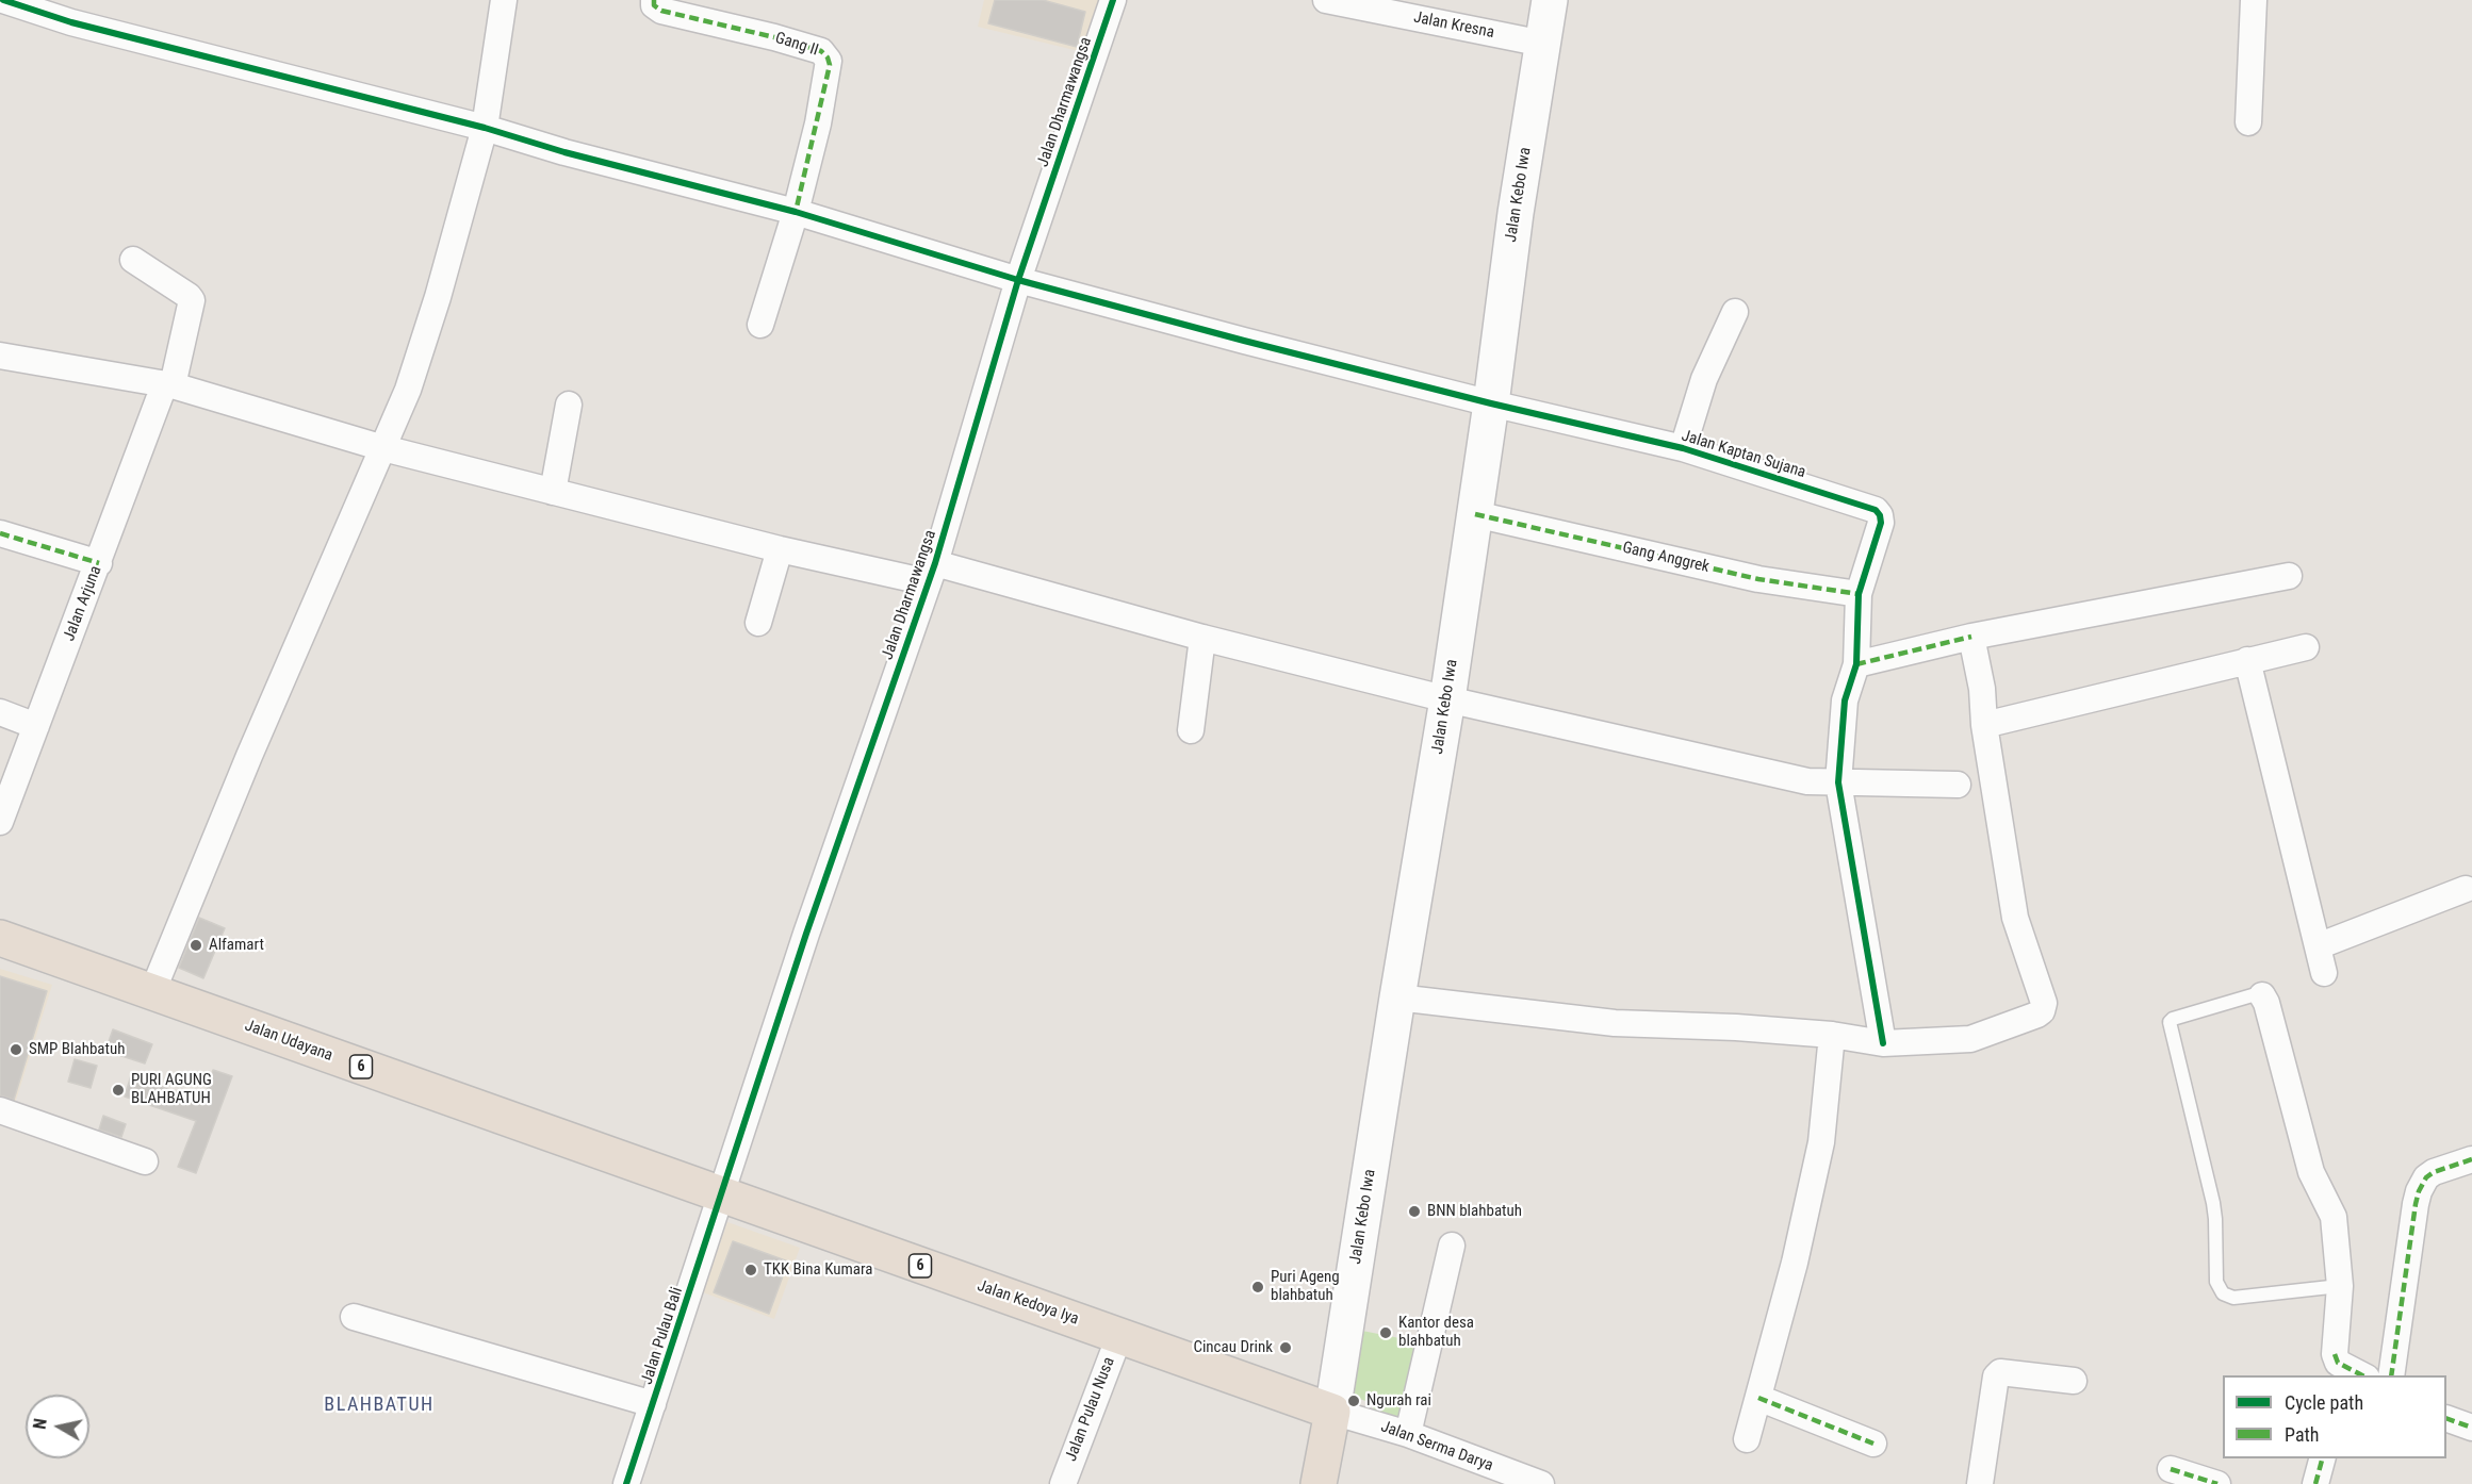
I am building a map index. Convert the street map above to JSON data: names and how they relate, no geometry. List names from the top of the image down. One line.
{"streets":{"highway":["Jalan Udayana","6","Jalan Kedoya Iya"],"main road":["Jalan Kebo Iwa"],"street":["Jalan Kresna","Gang II","Jalan Dharmawangsa","Jalan Kaptan Sujana","Gang Anggrek","Jalan Arjuna","Jalan Pulau Bali","Jalan Pulau Nusa","Jalan Serma Darya"]},"crossings":[["Jalan Kresna","Jalan Kebo Iwa"],["Gang II","Jalan Kaptan Sujana"],["Jalan Dharmawangsa","Jalan Kaptan Sujana"],["Jalan Dharmawangsa","Jalan Udayana"],["Jalan Dharmawangsa","Jalan Kedoya Iya"],["Jalan Dharmawangsa","Jalan Pulau Bali"],["Jalan Kebo Iwa","Jalan Kaptan Sujana"],["Jalan Kebo Iwa","Gang Anggrek"],["Jalan Kebo Iwa","Jalan Kedoya Iya"],["Jalan Kebo Iwa","Jalan Serma Darya"],["Jalan Kaptan Sujana","Gang Anggrek"],["Jalan Udayana","Jalan Kedoya Iya"],["Jalan Udayana","Jalan Pulau Bali"],["Jalan Kedoya Iya","Jalan Pulau Bali"],["Jalan Kedoya Iya","Jalan Pulau Nusa"],["Jalan Kedoya Iya","Jalan Serma Darya"]],"districts":["BLAHBATUH"],"places":["Alfamart","SMP Blahbatuh","PURI AGUNG BLAHBATUH","BNN blahbatuh","TKK Bina Kumara","Puri Ageng blahbatuh","Kantor desa blahbatuh","Cincau Drink","Ngurah rai"],"legend":["Cycle path","Path"],"north":"left"}
